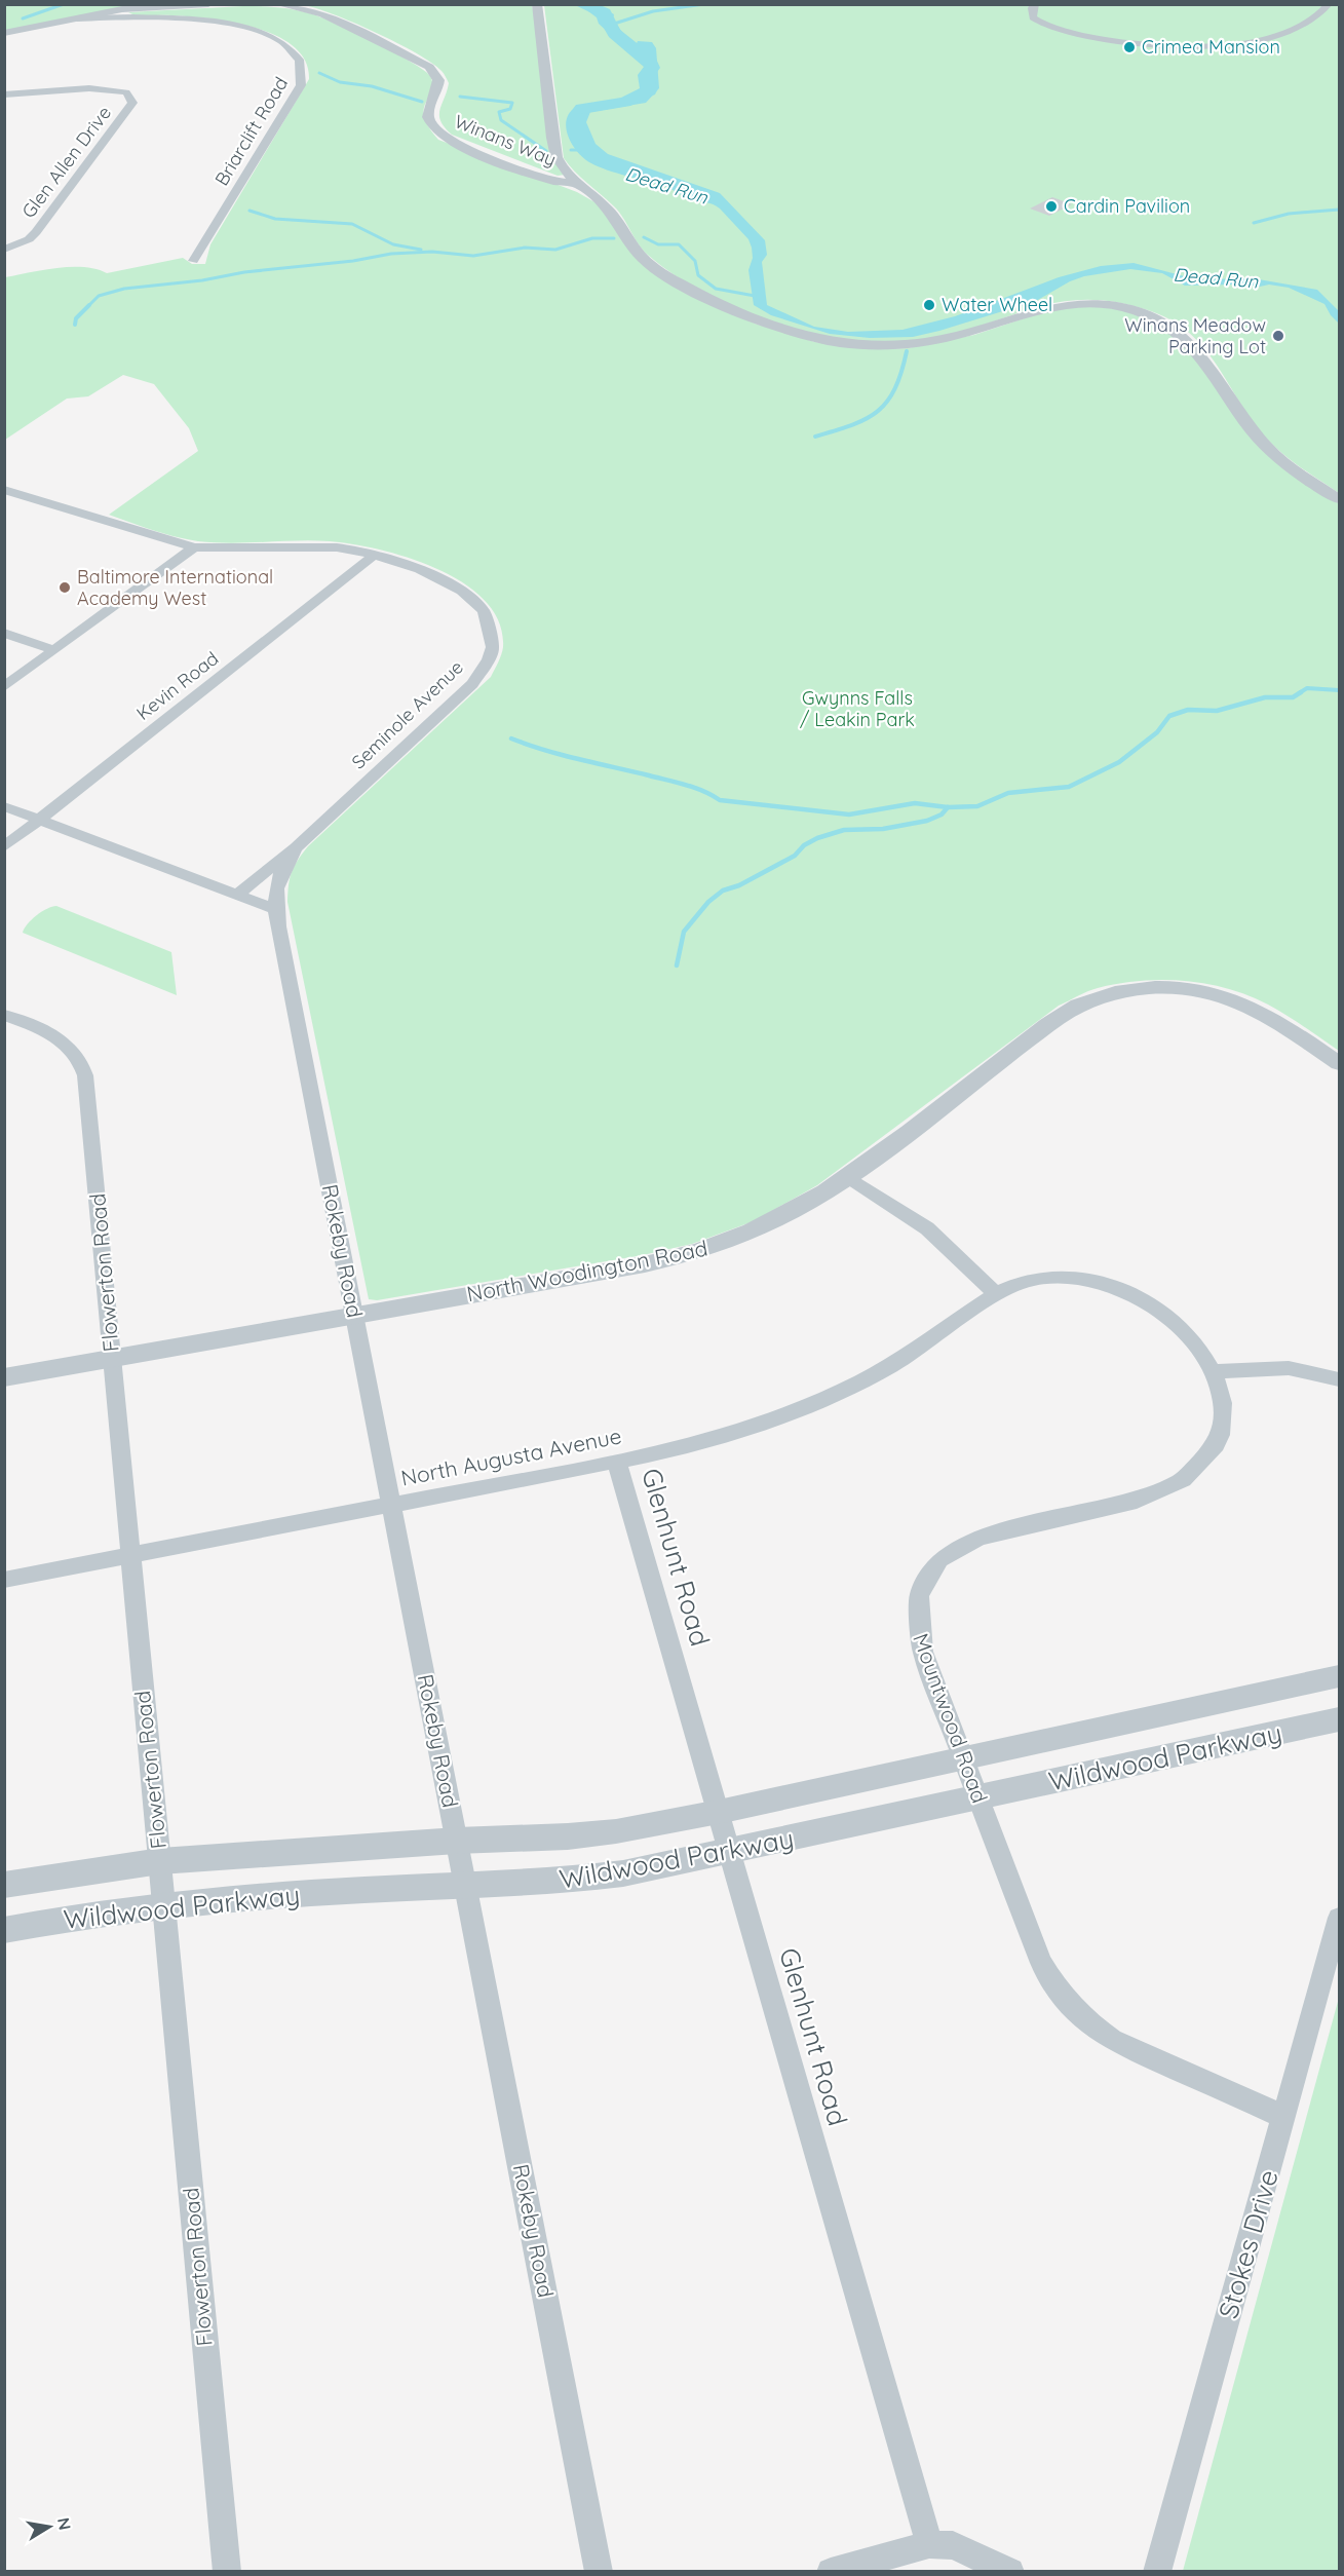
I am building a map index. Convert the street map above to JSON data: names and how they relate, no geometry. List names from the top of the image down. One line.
{"streets":{"street":["Briarclift Road","Winans Way","Glen Allen Drive","Kevin Road","Seminole Avenue","Rokeby Road","North Woodington Road","Flowerton Road","North Augusta Avenue","Glenhunt Road","Mountwood Road","Wildwood Parkway","Stokes Drive"]},"crossings":[["Kevin Road","Seminole Avenue"],["Seminole Avenue","Rokeby Road"],["Rokeby Road","North Woodington Road"],["Rokeby Road","North Augusta Avenue"],["Rokeby Road","Wildwood Parkway"],["North Woodington Road","Flowerton Road"],["Flowerton Road","North Augusta Avenue"],["Flowerton Road","Wildwood Parkway"],["North Augusta Avenue","Glenhunt Road"],["North Augusta Avenue","Mountwood Road"],["Glenhunt Road","Wildwood Parkway"],["Mountwood Road","Wildwood Parkway"],["Mountwood Road","Stokes Drive"]],"water":["Dead Run"],"parks":["Gwynns Falls / Leakin Park"],"places":["Crimea Mansion","Cardin Pavilion","Water Wheel","Winans Meadow Parking Lot","Baltimore International Academy West"],"north":"right"}
